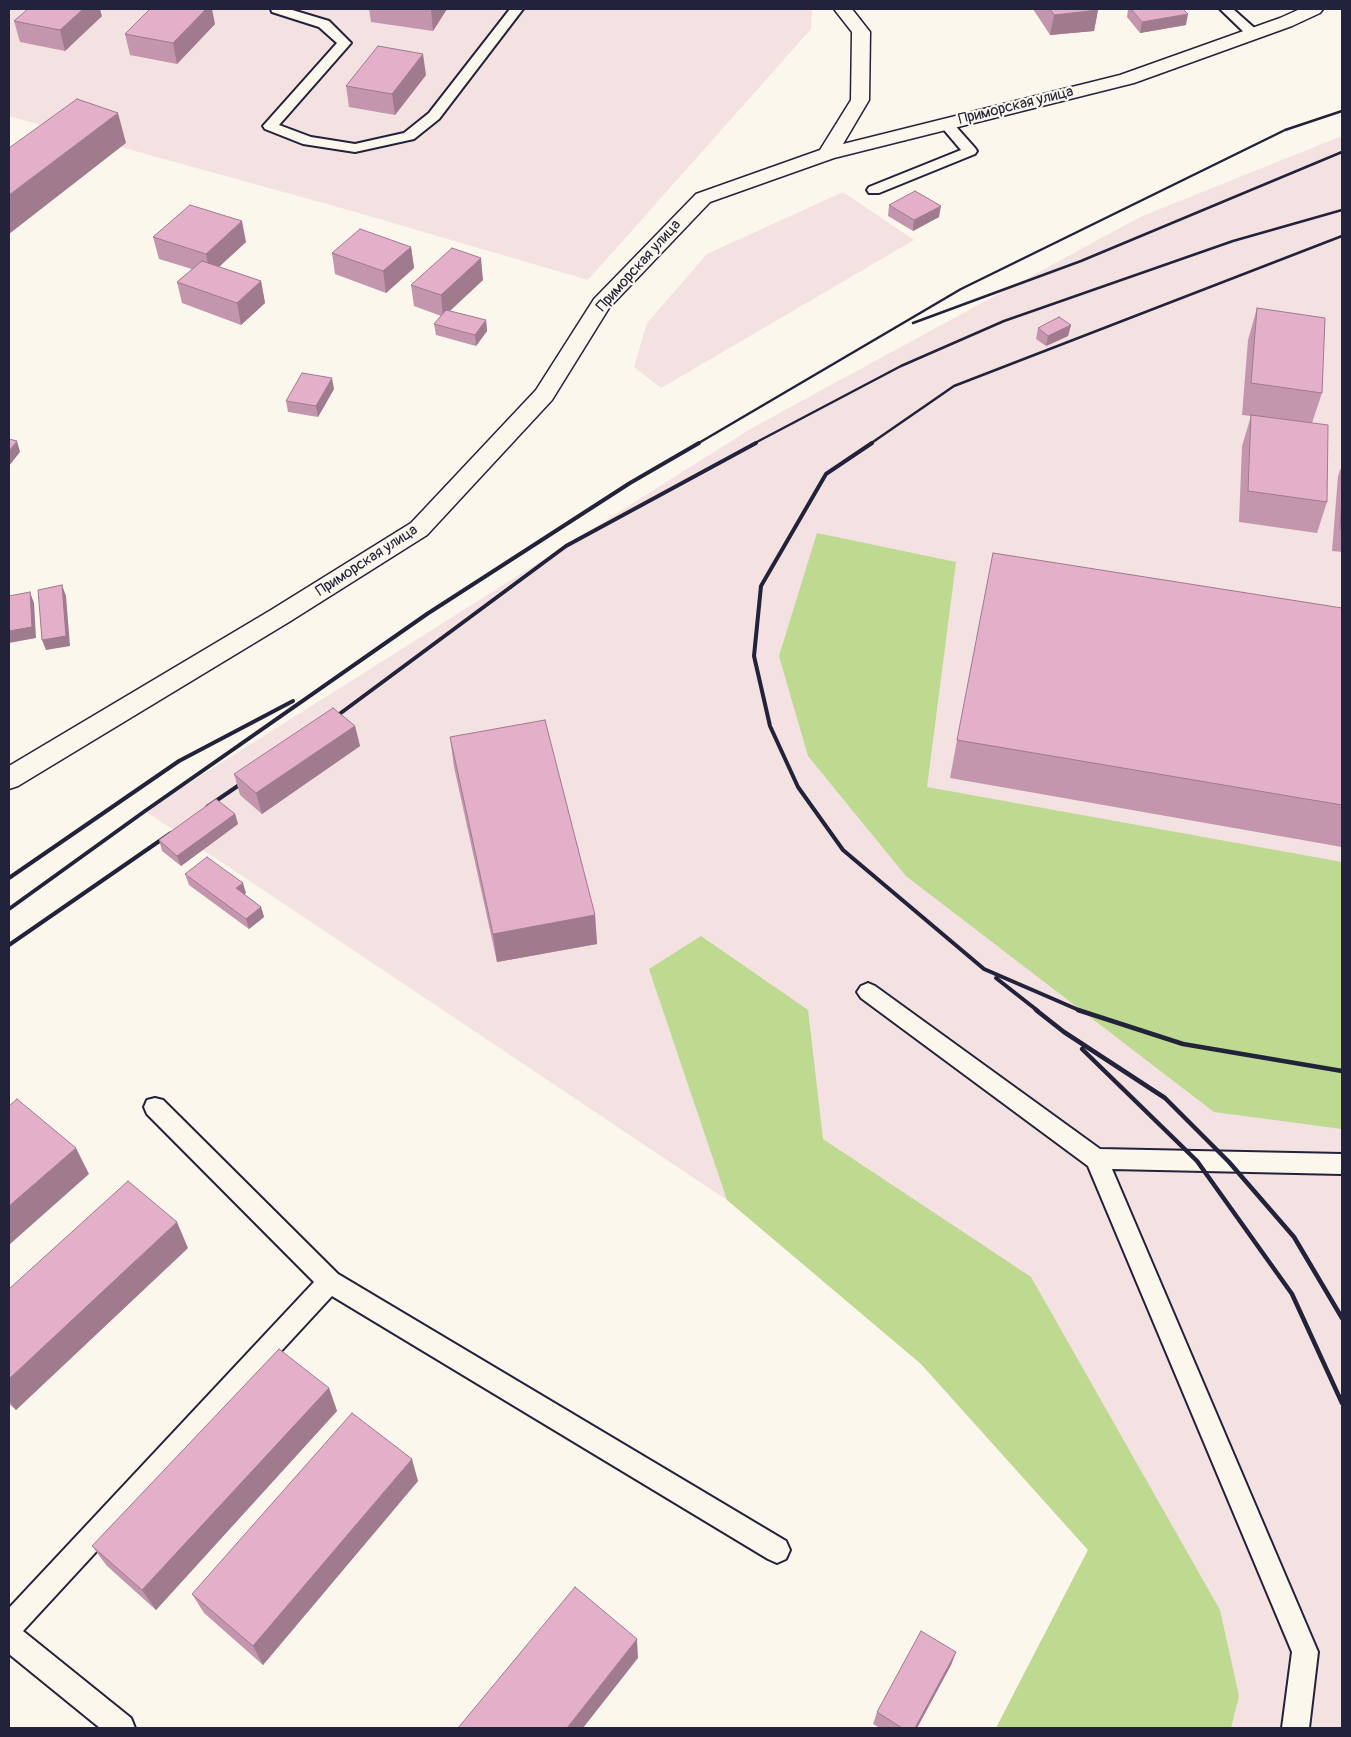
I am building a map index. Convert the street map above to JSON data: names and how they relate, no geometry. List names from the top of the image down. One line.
{"streets":{"street":["Приморская улица"]}}
